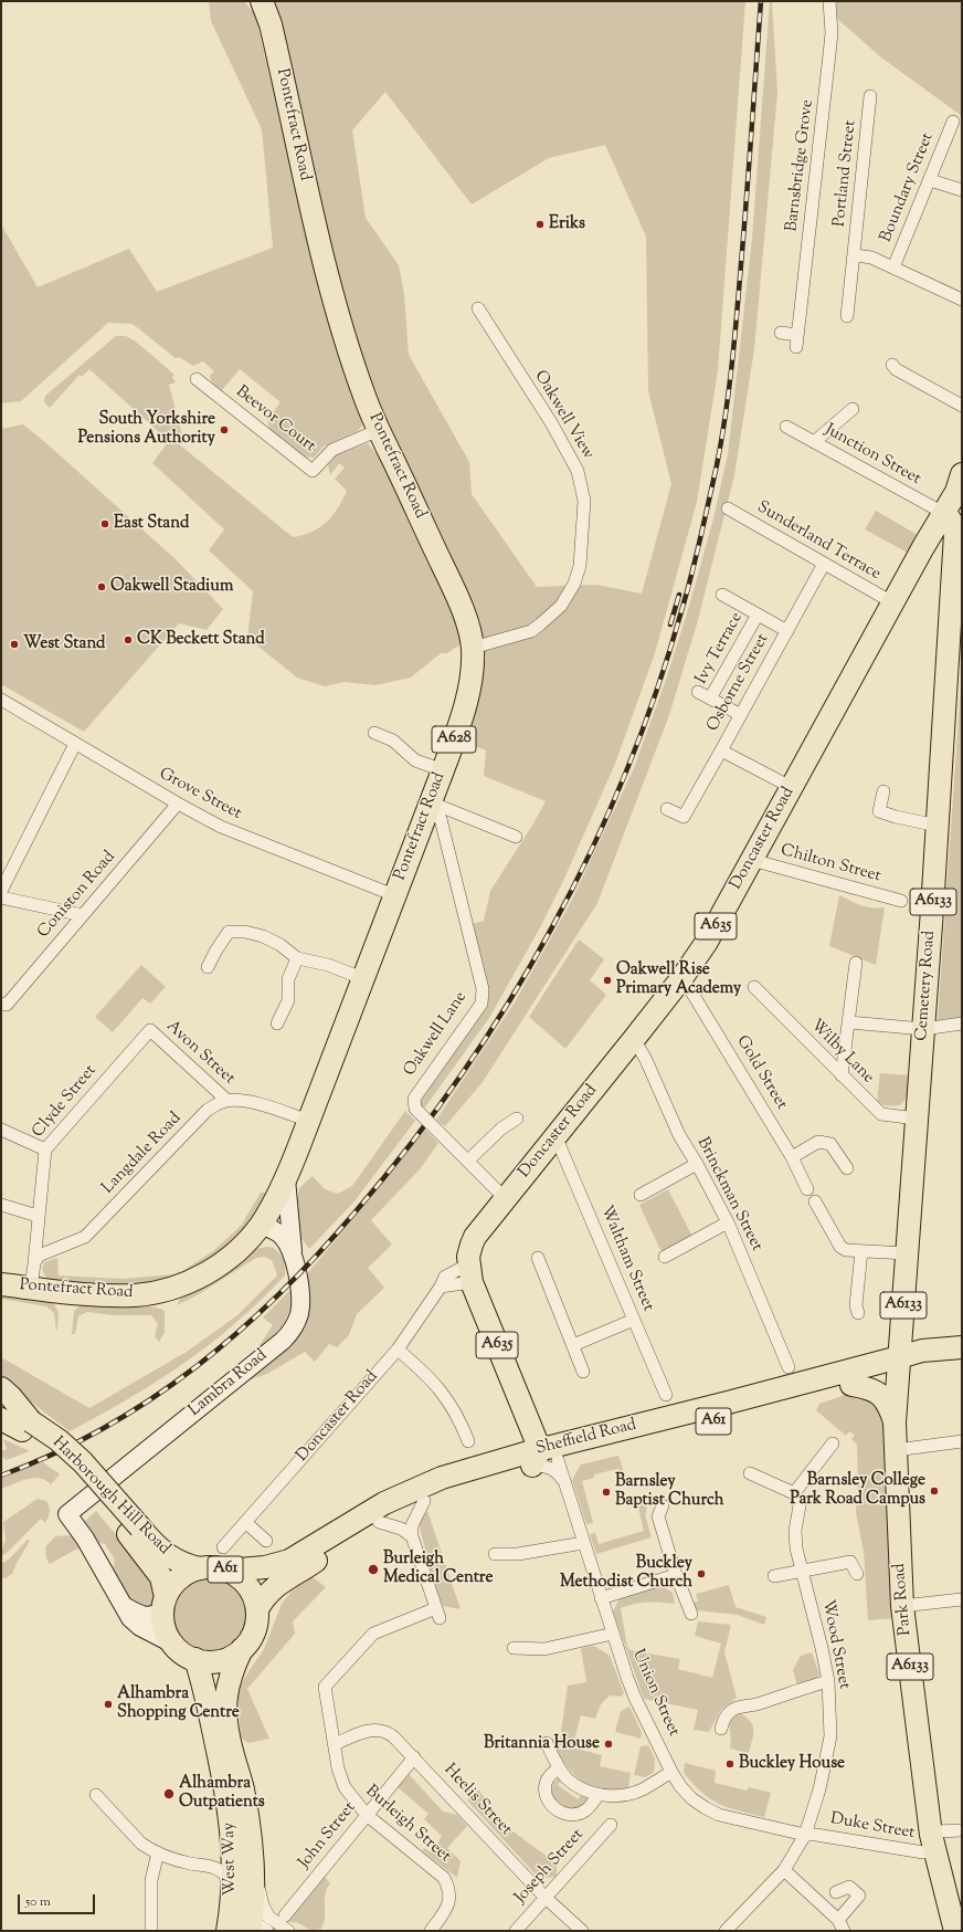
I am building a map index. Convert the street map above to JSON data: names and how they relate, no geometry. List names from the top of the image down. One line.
{"streets":{"highway":["Pontefract Road","A628","Doncaster Road","A6133","A635","Cemetery Road","A61","Sheffield Road","Harborough Hill Road","Park Road","West Way"],"street":["Barnsbridge Grove","Portland Street","Boundary Street","Oakwell View","Beevor Court","Junction Street","Sunderland Terrace","Ivy Terrace","Osborne Street","Grove Street","Chilton Street","Coniston Road","Oakwell Lane","Wilby Lane","Avon Street","Gold Street","Clyde Street","Langdale Road","Brinckman Street","Waltham Street","Lambra Road","Wood Street","Union Street","Heelis Street","Burleigh Street","Duke Street","John Street","Joseph Street"]},"crossings":[["Pontefract Road","Oakwell View"],["Pontefract Road","Beevor Court"],["Pontefract Road","Grove Street"],["Pontefract Road","Oakwell Lane"],["Pontefract Road","Langdale Road"],["Pontefract Road","Lambra Road"],["Junction Street","Doncaster Road"],["Sunderland Terrace","Osborne Street"],["Sunderland Terrace","Doncaster Road"],["Osborne Street","Doncaster Road"],["Grove Street","Coniston Road"],["Doncaster Road","Chilton Street"],["Doncaster Road","A6133"],["Doncaster Road","A635"],["Doncaster Road","Oakwell Lane"],["Doncaster Road","Gold Street"],["Doncaster Road","Brinckman Street"],["Doncaster Road","Waltham Street"],["A6133","Cemetery Road"],["A6133","Sheffield Road"],["A6133","Park Road"],["A635","Sheffield Road"],["A635","Union Street"],["Cemetery Road","Wilby Lane"],["Cemetery Road","Sheffield Road"],["Cemetery Road","Park Road"],["Avon Street","Clyde Street"],["Avon Street","Langdale Road"],["Clyde Street","Langdale Road"],["A61","Harborough Hill Road"],["A61","West Way"],["Sheffield Road","Park Road"],["Sheffield Road","Union Street"],["Harborough Hill Road","West Way"],["Park Road","Duke Street"],["Wood Street","Union Street"],["Wood Street","Duke Street"],["Union Street","Duke Street"],["Heelis Street","Burleigh Street"],["Heelis Street","John Street"],["Heelis Street","Joseph Street"],["Burleigh Street","John Street"]],"places":["Eriks","South Yorkshire Pensions Authority","East Stand","Oakwell Stadium","CK Beckett Stand","West Stand","Oakwell Rise Primary Academy","Barnsley College Park Road Campus","Barnsley Baptist Church","Burleigh Medical Centre","Buckley Methodist Church","Alhambra Shopping Centre","Britannia House","Buckley House","Alhambra Outpatients"],"scale_bar":"50 m"}
